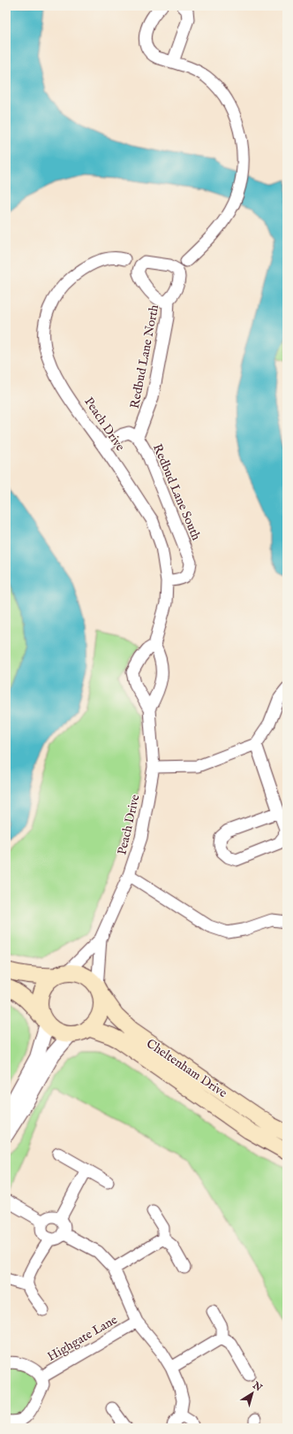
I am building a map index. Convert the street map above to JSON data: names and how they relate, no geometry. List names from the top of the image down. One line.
{"streets":{"main road":["Cheltenham Drive"],"street":["Redbud Lane North","Peach Drive","Redbud Lane South","Highgate Lane"]},"crossings":[["Redbud Lane North","Redbud Lane South"],["Peach Drive","Redbud Lane South"],["Peach Drive","Cheltenham Drive"]],"north":"top right"}
